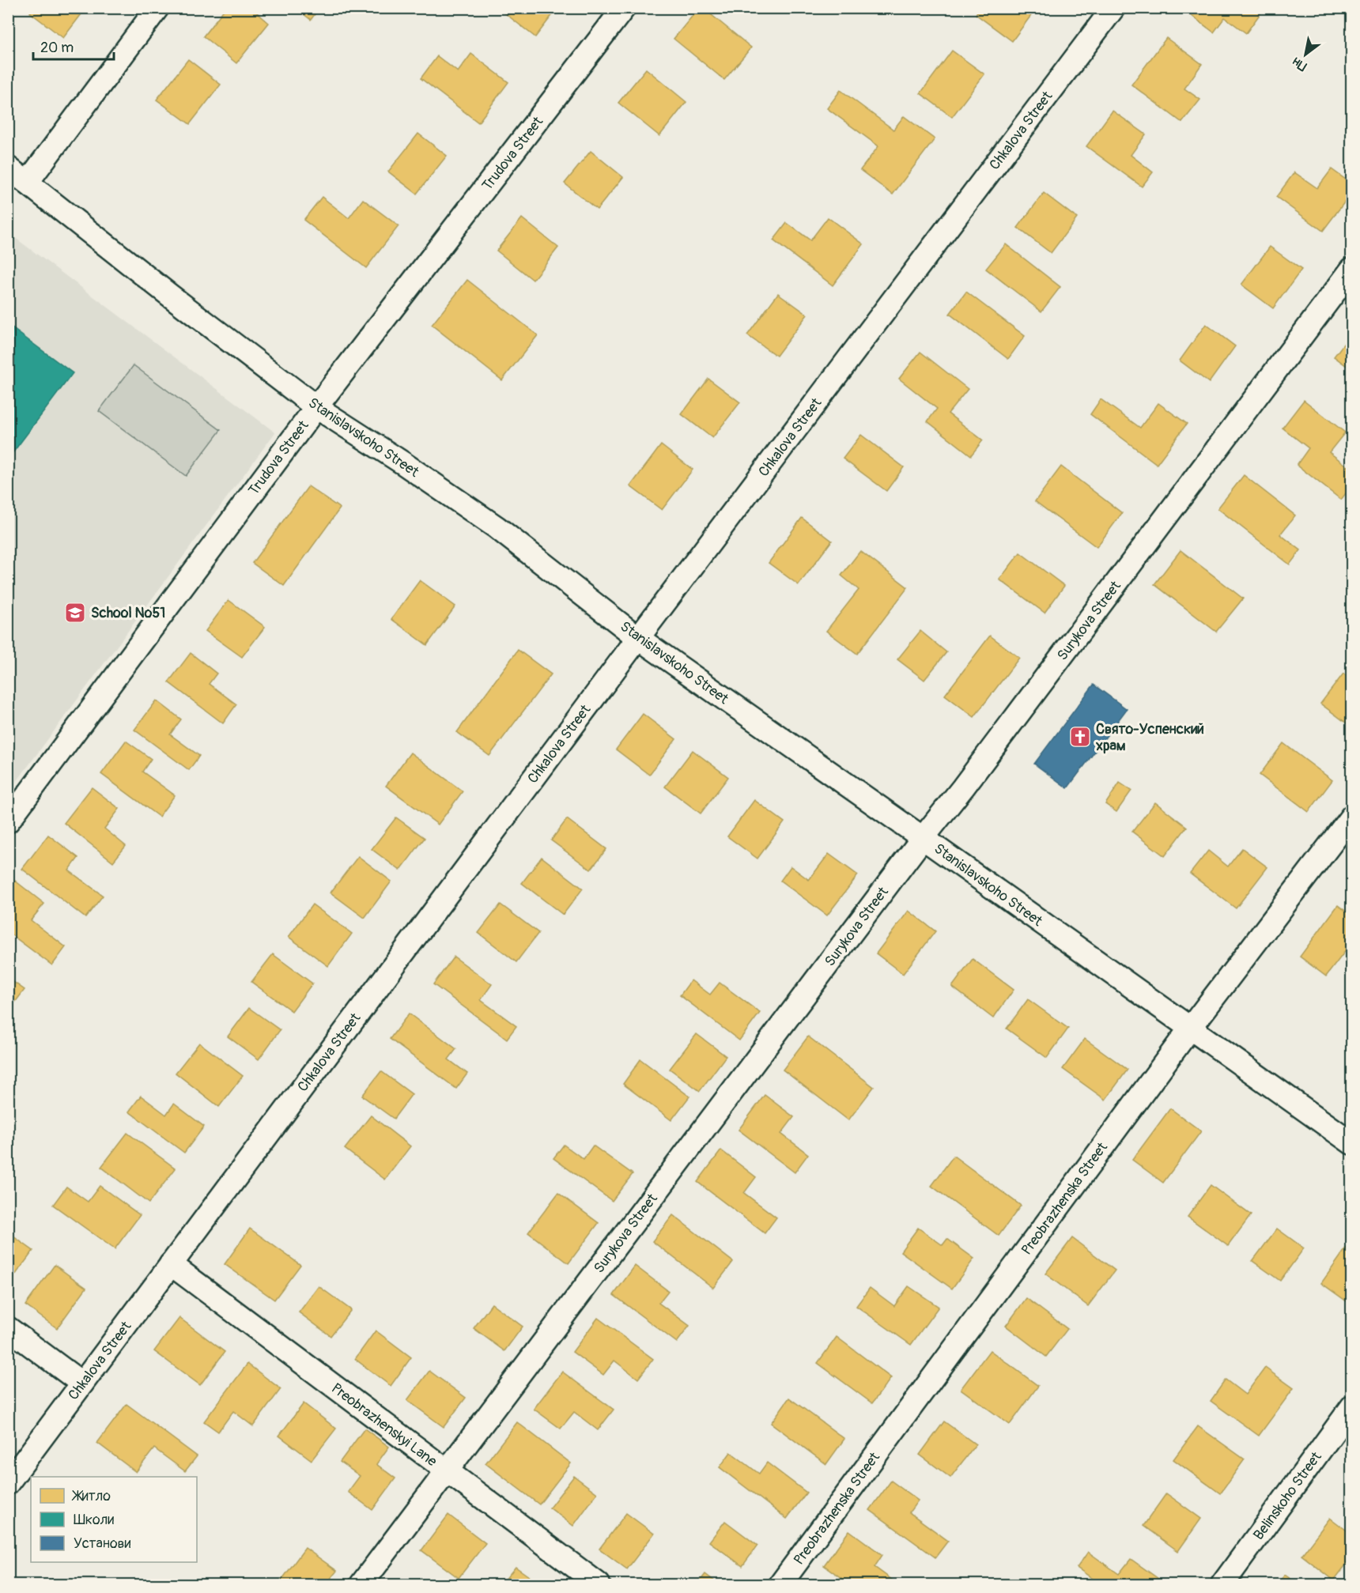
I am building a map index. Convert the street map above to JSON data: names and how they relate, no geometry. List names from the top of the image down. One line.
{"streets":{"street":["Chkalova Street","Trudova Street","Stanislavskoho Street","Surykova Street","Preobrazhenska Street","Preobrazhenskyi Lane","Belinskoho Street"]},"crossings":[["Chkalova Street","Stanislavskoho Street"],["Chkalova Street","Preobrazhenskyi Lane"],["Trudova Street","Stanislavskoho Street"],["Stanislavskoho Street","Surykova Street"],["Stanislavskoho Street","Preobrazhenska Street"],["Surykova Street","Preobrazhenskyi Lane"]],"places":{"school or university":["School №51"],"church":["Свято-Успенский храм"]},"legend":["Житло","Школи","Установи"],"scale_bar":"20 m","north":"bottom left"}
